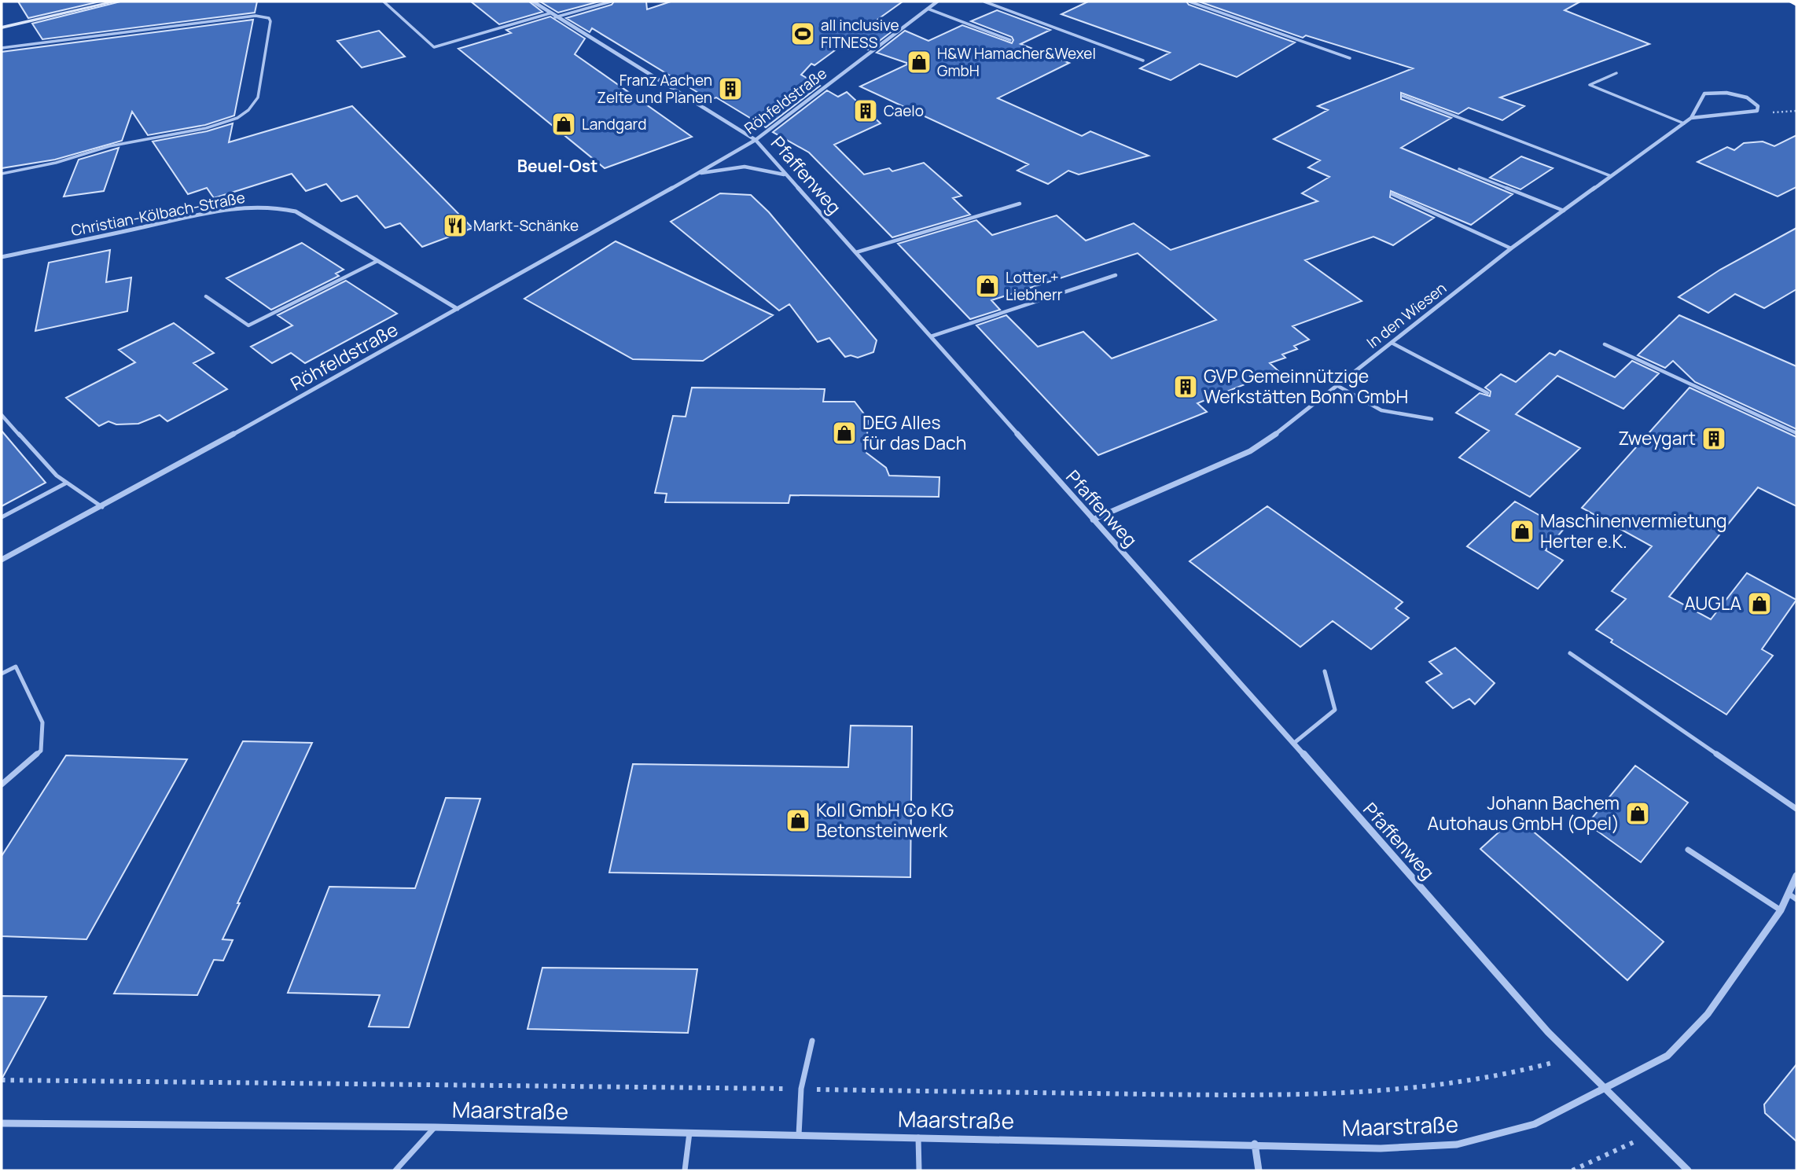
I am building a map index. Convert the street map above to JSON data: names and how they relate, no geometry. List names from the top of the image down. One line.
{"streets":{"street":["Röhfeldstraße","Pfaffenweg","Christian-Kölbach-Straße","In den Wiesen","Maarstraße"]},"crossings":[["Röhfeldstraße","Pfaffenweg"],["Röhfeldstraße","Christian-Kölbach-Straße"],["Pfaffenweg","In den Wiesen"],["Pfaffenweg","Maarstraße"]],"districts":["Beuel-Ost"],"places":{"sports":["all inclusive FITNESS"],"shop":["H&W Hamacher&Wexel GmbH","Landgard","Lotter + Liebherr","DEG Alles für das Dach","Maschinenvermietung Herter e.K.","AUGLA","Johann Bachem Autohaus GmbH (Opel)","Koll GmbH Co KG Betonsteinwerk"],"building":["Franz Aachen Zelte und Planen","Caelo","GVP Gemeinnützige Werkstätten Bonn GmbH","Zweygart"],"restaurant":["Markt-Schänke"]}}
